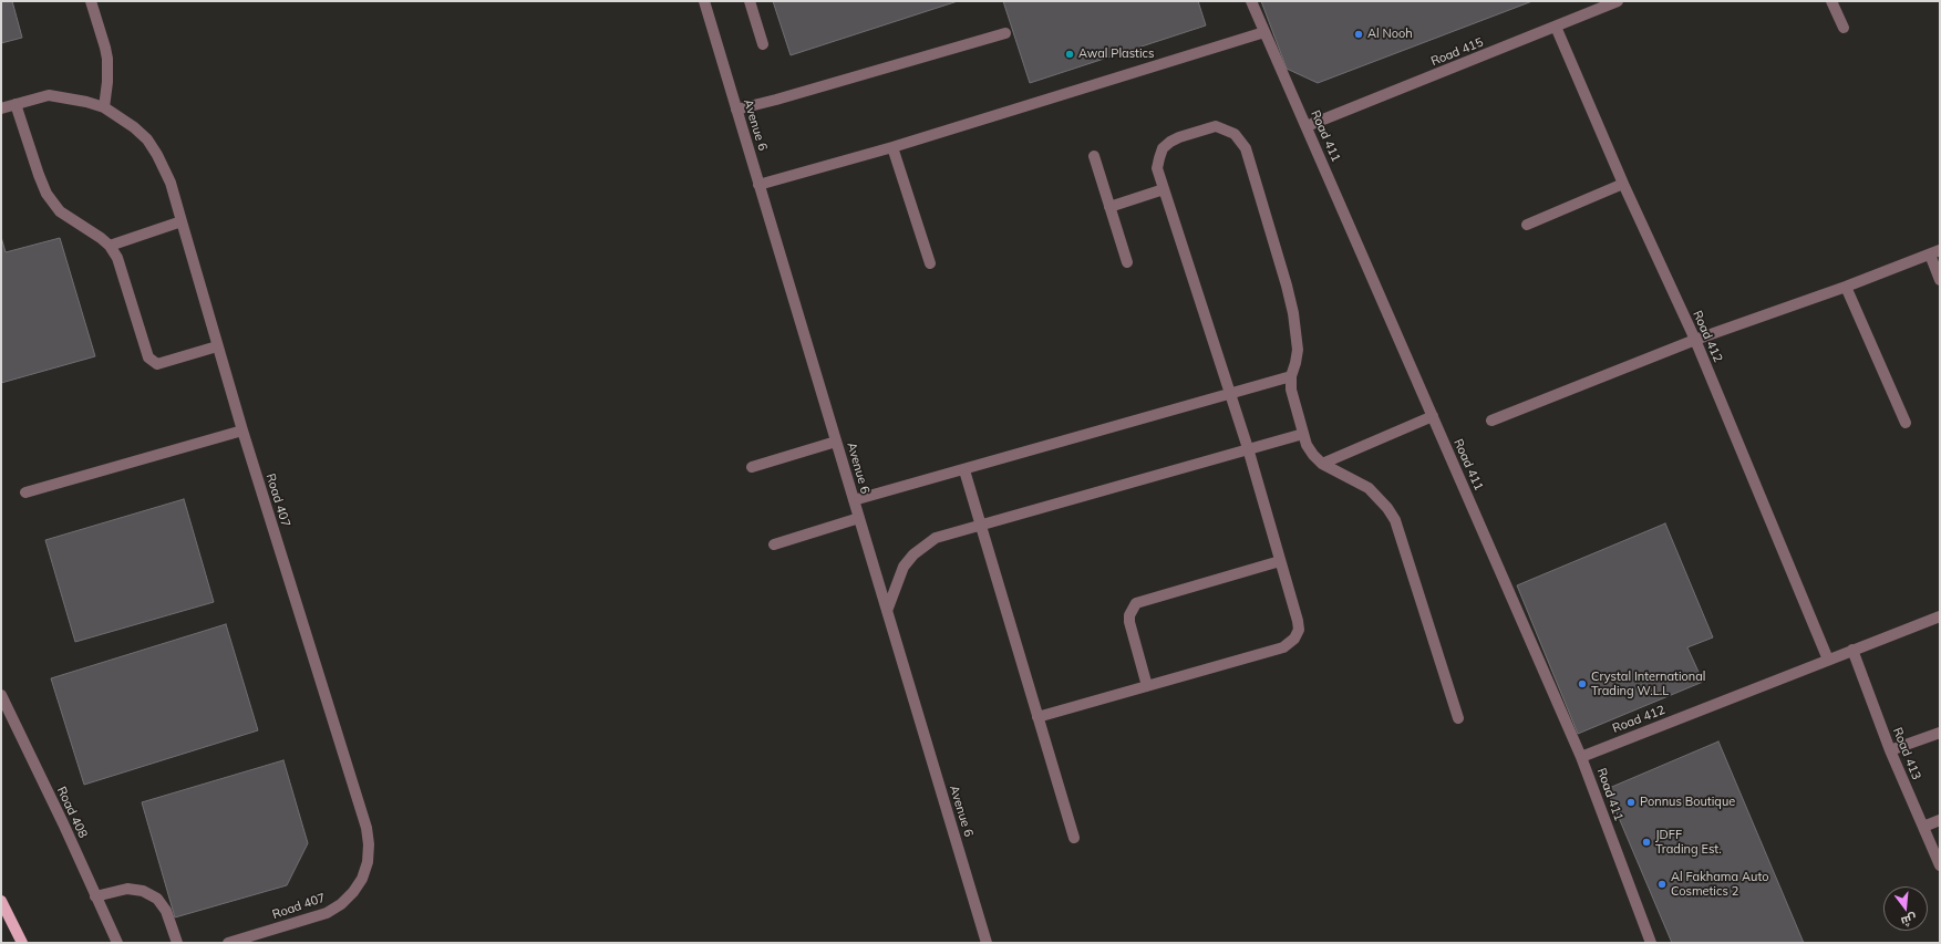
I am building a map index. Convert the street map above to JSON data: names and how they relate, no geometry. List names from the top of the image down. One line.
{"streets":{"street":["Road 415","Avenue 6","Road 411","Road 412","Road 407","Road 413","Road 408"]},"crossings":[["Road 415","Road 411"],["Road 415","Road 412"],["Road 411","Road 412"],["Road 412","Road 413"]],"places":["Al Nooh","Awal Plastics","Crystal International Trading W.L.L","Ponnus Boutique","JDFF Trading Est.","Al Fakhama Auto Cosmetics 2"],"north":"bottom"}
